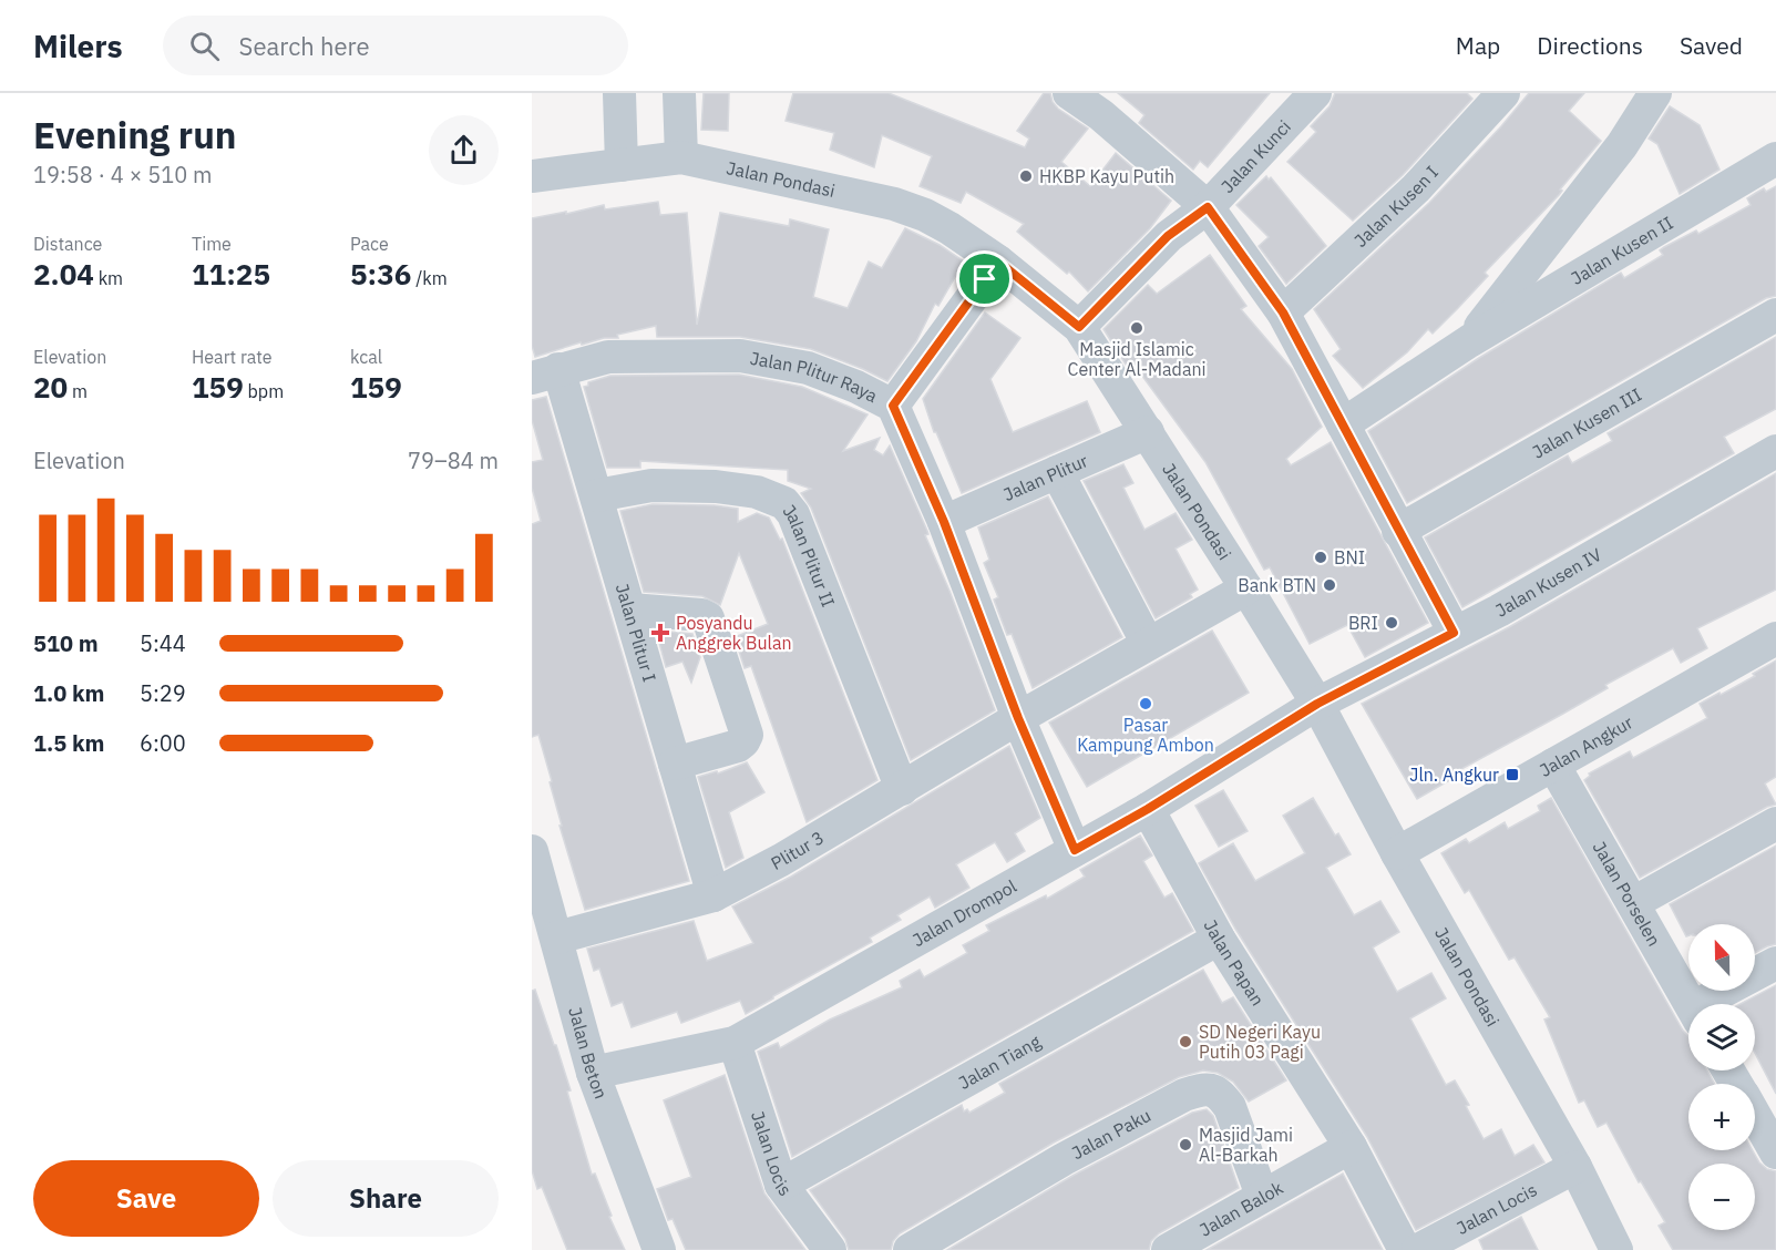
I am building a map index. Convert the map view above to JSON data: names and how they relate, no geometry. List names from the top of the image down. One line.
{"streets":{"street":["Jalan Kunci","Jalan Pondasi","Jalan Kusen I","Jalan Kusen II","Jalan Plitur Raya","Jalan Kusen III","Jalan Plitur","Jalan Plitur II","Jalan Kusen IV","Jalan Plitur I","Jalan Angkur","Plitur 3","Jalan Porselen","Jalan Drompol","Jalan Papan","Jalan Beton","Jalan Tiang","Jalan Paku","Jalan Locis","Jalan Balok"]},"crossings":[["Jalan Kunci","Jalan Pondasi"],["Jalan Pondasi","Jalan Plitur"],["Jalan Pondasi","Jalan Kusen IV"],["Jalan Pondasi","Jalan Angkur"],["Jalan Pondasi","Plitur 3"],["Jalan Pondasi","Jalan Drompol"],["Jalan Pondasi","Jalan Locis"],["Jalan Plitur Raya","Jalan Plitur"],["Jalan Plitur Raya","Jalan Plitur I"],["Jalan Plitur Raya","Plitur 3"],["Jalan Plitur Raya","Jalan Drompol"],["Jalan Plitur II","Jalan Plitur I"],["Jalan Plitur II","Plitur 3"],["Jalan Kusen IV","Jalan Drompol"],["Jalan Plitur I","Plitur 3"],["Jalan Angkur","Jalan Porselen"],["Plitur 3","Jalan Beton"],["Jalan Drompol","Jalan Papan"],["Jalan Drompol","Jalan Beton"],["Jalan Drompol","Jalan Locis"],["Jalan Papan","Jalan Tiang"],["Jalan Papan","Jalan Balok"],["Jalan Tiang","Jalan Locis"],["Jalan Paku","Jalan Balok"]],"places":{"other":["HKBP Kayu Putih","Masjid Islamic Center Al-Madani","BNI","Bank BTN","BRI","Pasar Kampung Ambon","SD Negeri Kayu Putih 03 Pagi","Masjid Jami Al-Barkah"],"health":["Posyandu Anggrek Bulan"],"transit":["Jln. Angkur"]},"north":"top","page":{"header":"Milers","search":"Search here","nav":["Map","Directions","Saved"],"heading":["Evening run","19:58 · 4 × 510 m"],"stats":[["Distance","2.04 km"],["Time","11:25"],["Pace","5:36 /km"],["Elevation","20 m"],["Heart rate","159 bpm"],["kcal","159"]],"chart":["Elevation","79–84 m"],"list":[{"name":"510 m","note":"5:44"},{"name":"1.0 km","note":"5:29"},{"name":"1.5 km","note":"6:00"}],"map_buttons":["+","−"],"buttons":["Save","Share"]}}
